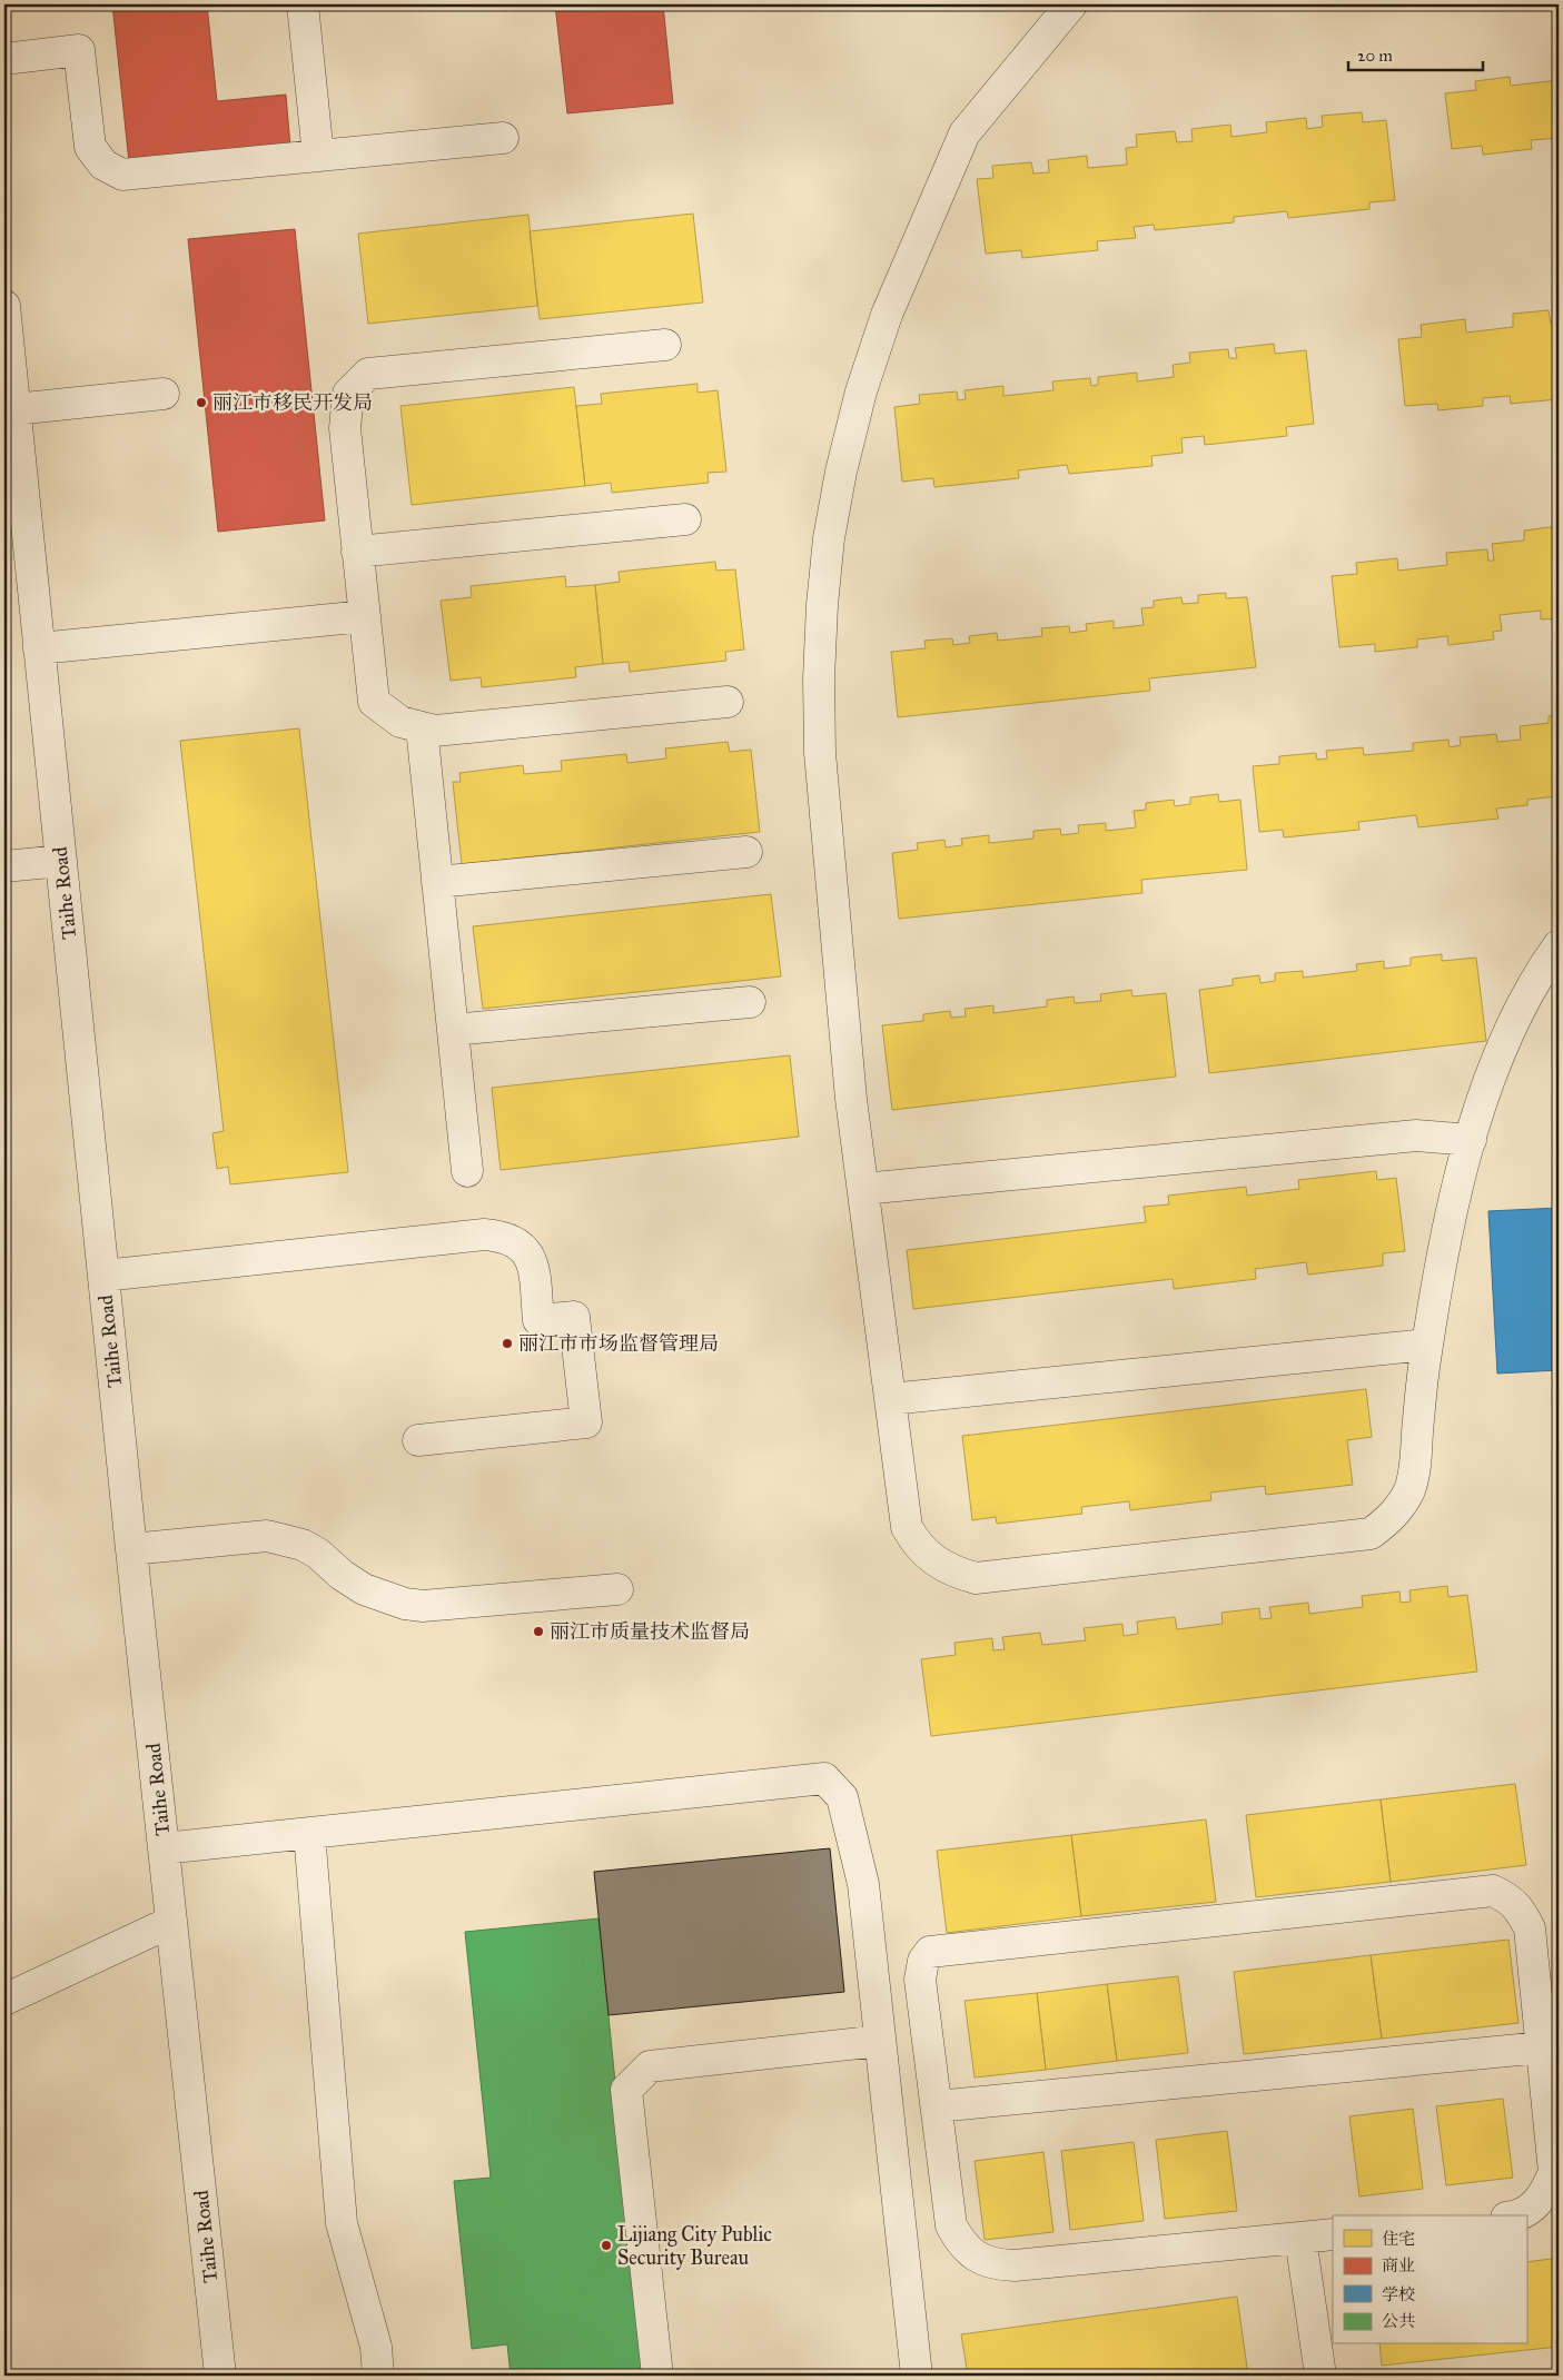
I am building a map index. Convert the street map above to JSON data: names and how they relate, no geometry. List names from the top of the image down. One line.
{"streets":{"street":["Taihe Road"]},"places":["丽江市移民开发局","丽江市市场监督管理局","丽江市质量技术监督局","Lijiang City Public Security Bureau"],"legend":["住宅","商业","学校","公共"],"scale_bar":"20 m"}
